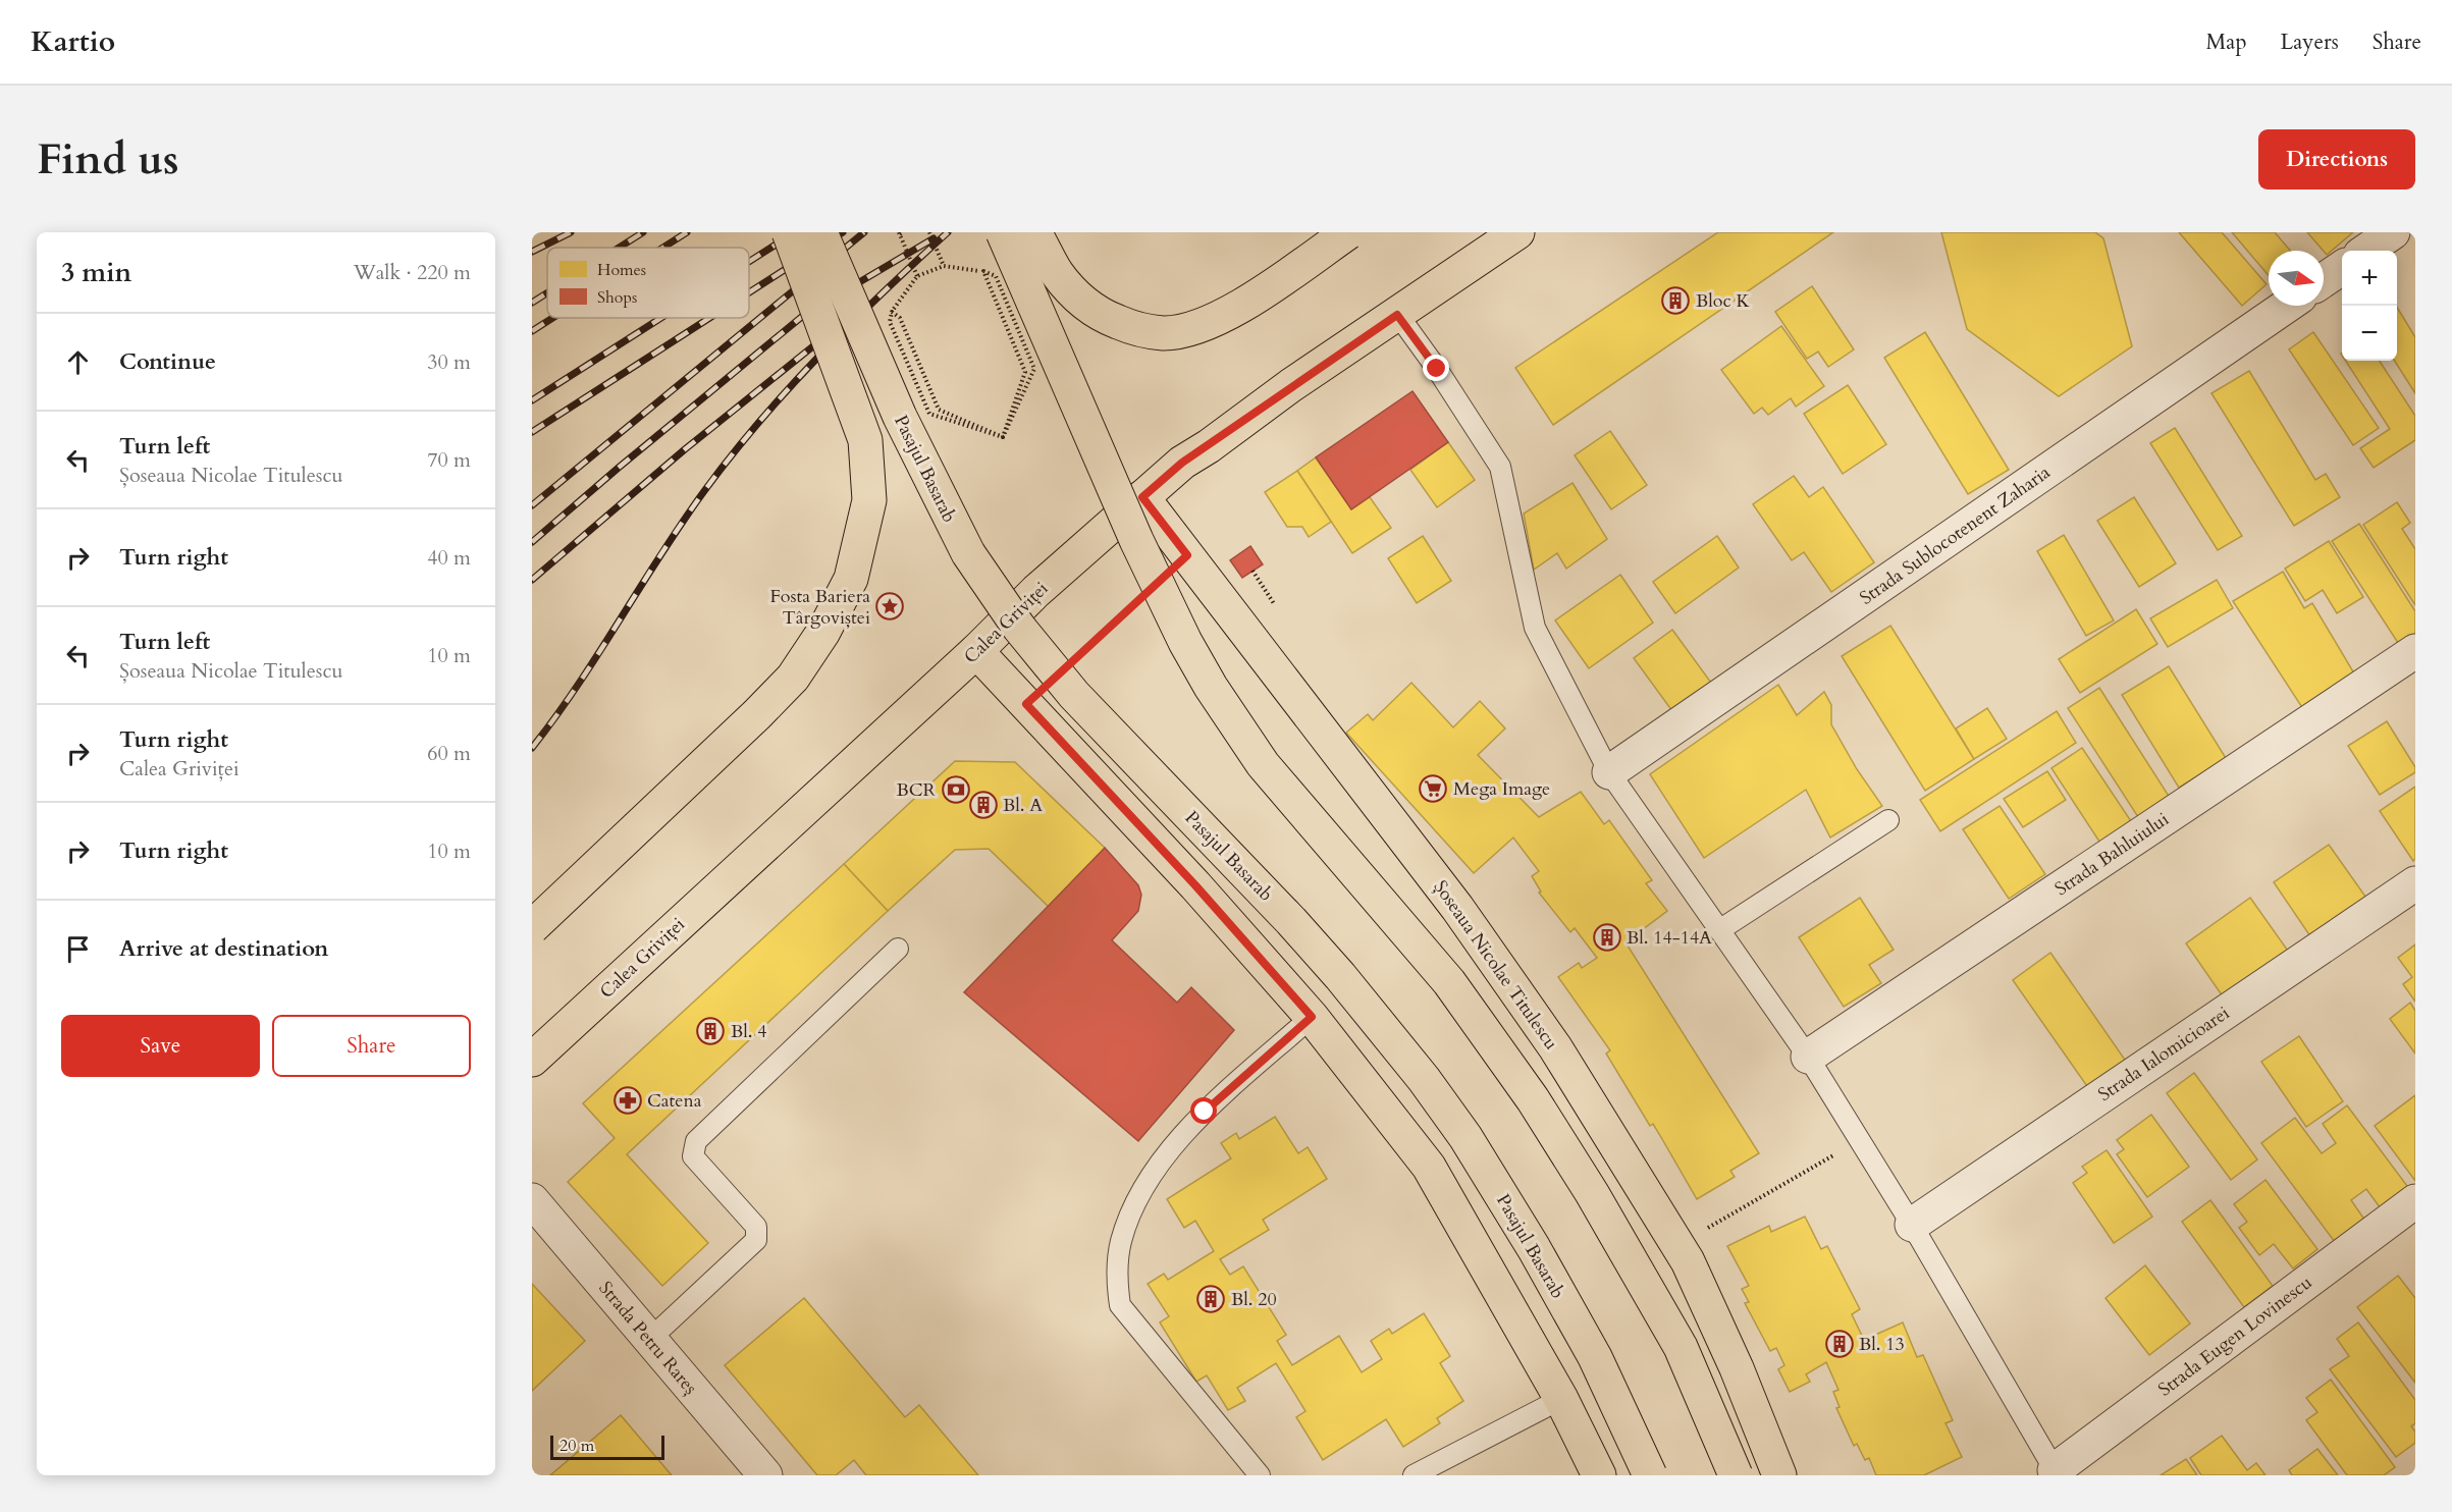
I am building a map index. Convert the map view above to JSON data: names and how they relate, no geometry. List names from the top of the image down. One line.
{"streets":{"main road":["Pasajul Basarab","Calea Griviței","Șoseaua Nicolae Titulescu"],"street":["Strada Sublocotenent Zaharia","Strada Bahluiului","Strada Ialomicioarei","Strada Eugen Lovinescu","Strada Petru Rareș"]},"crossings":[["Calea Griviței","Șoseaua Nicolae Titulescu"]],"places":{"building":["Bloc K","Bl. A","Bl. 14-14A","Bl. 4","Bl. 20","Bl. 13"],"place":["Fosta Bariera Târgoviștei"],"supermarket":["Mega Image"],"bank":["BCR"],"pharmacy":["Catena"]},"legend":["Homes","Shops"],"scale_bar":"20 m","north":"right","page":{"header":"Kartio","nav":["Map","Layers","Share"],"buttons":["Directions",["Save","Share"]],"title":"Find us","heading":["3 min","Walk · 220 m"],"map_buttons":["+","−"],"list":[["Continue","30 m"],["Turn left","Șoseaua Nicolae Titulescu","70 m"],["Turn right","40 m"],["Turn left","Șoseaua Nicolae Titulescu","10 m"],["Turn right","Calea Griviței","60 m"],["Turn right","10 m"],"Arrive at destination"],"scale":"20 m"}}
